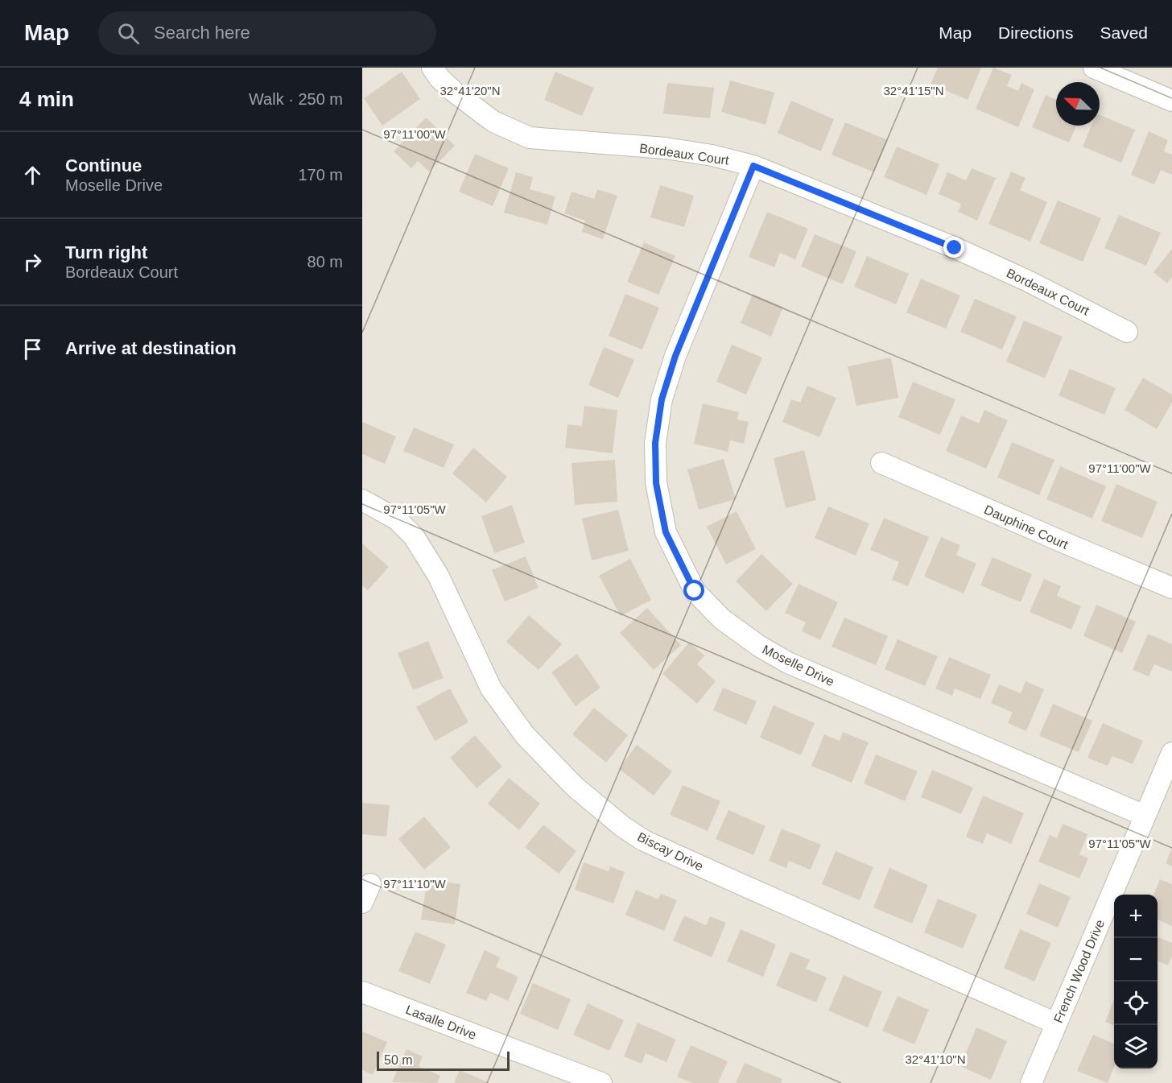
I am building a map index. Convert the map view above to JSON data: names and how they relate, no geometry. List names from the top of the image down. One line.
{"streets":{"street":["Bordeaux Court","Dauphine Court","Moselle Drive","Biscay Drive","French Wood Drive","Lasalle Drive"]},"crossings":[["Bordeaux Court","Moselle Drive"],["Moselle Drive","French Wood Drive"],["Biscay Drive","French Wood Drive"]],"scale_bar":"50 m","north":"top left","page":{"header":"Map","search":"Search here","nav":["Map","Directions","Saved"],"heading":["4 min","Walk · 250 m"],"list":[["Continue","Moselle Drive","170 m"],["Turn right","Bordeaux Court","80 m"],"Arrive at destination"],"map_buttons":["+","−"],"scale":"50 m"},"coordinates":["32°41'20\"N","32°41'15\"N","97°11'00\"W","97°11'05\"W","97°11'10\"W","32°41'10\"N"]}
